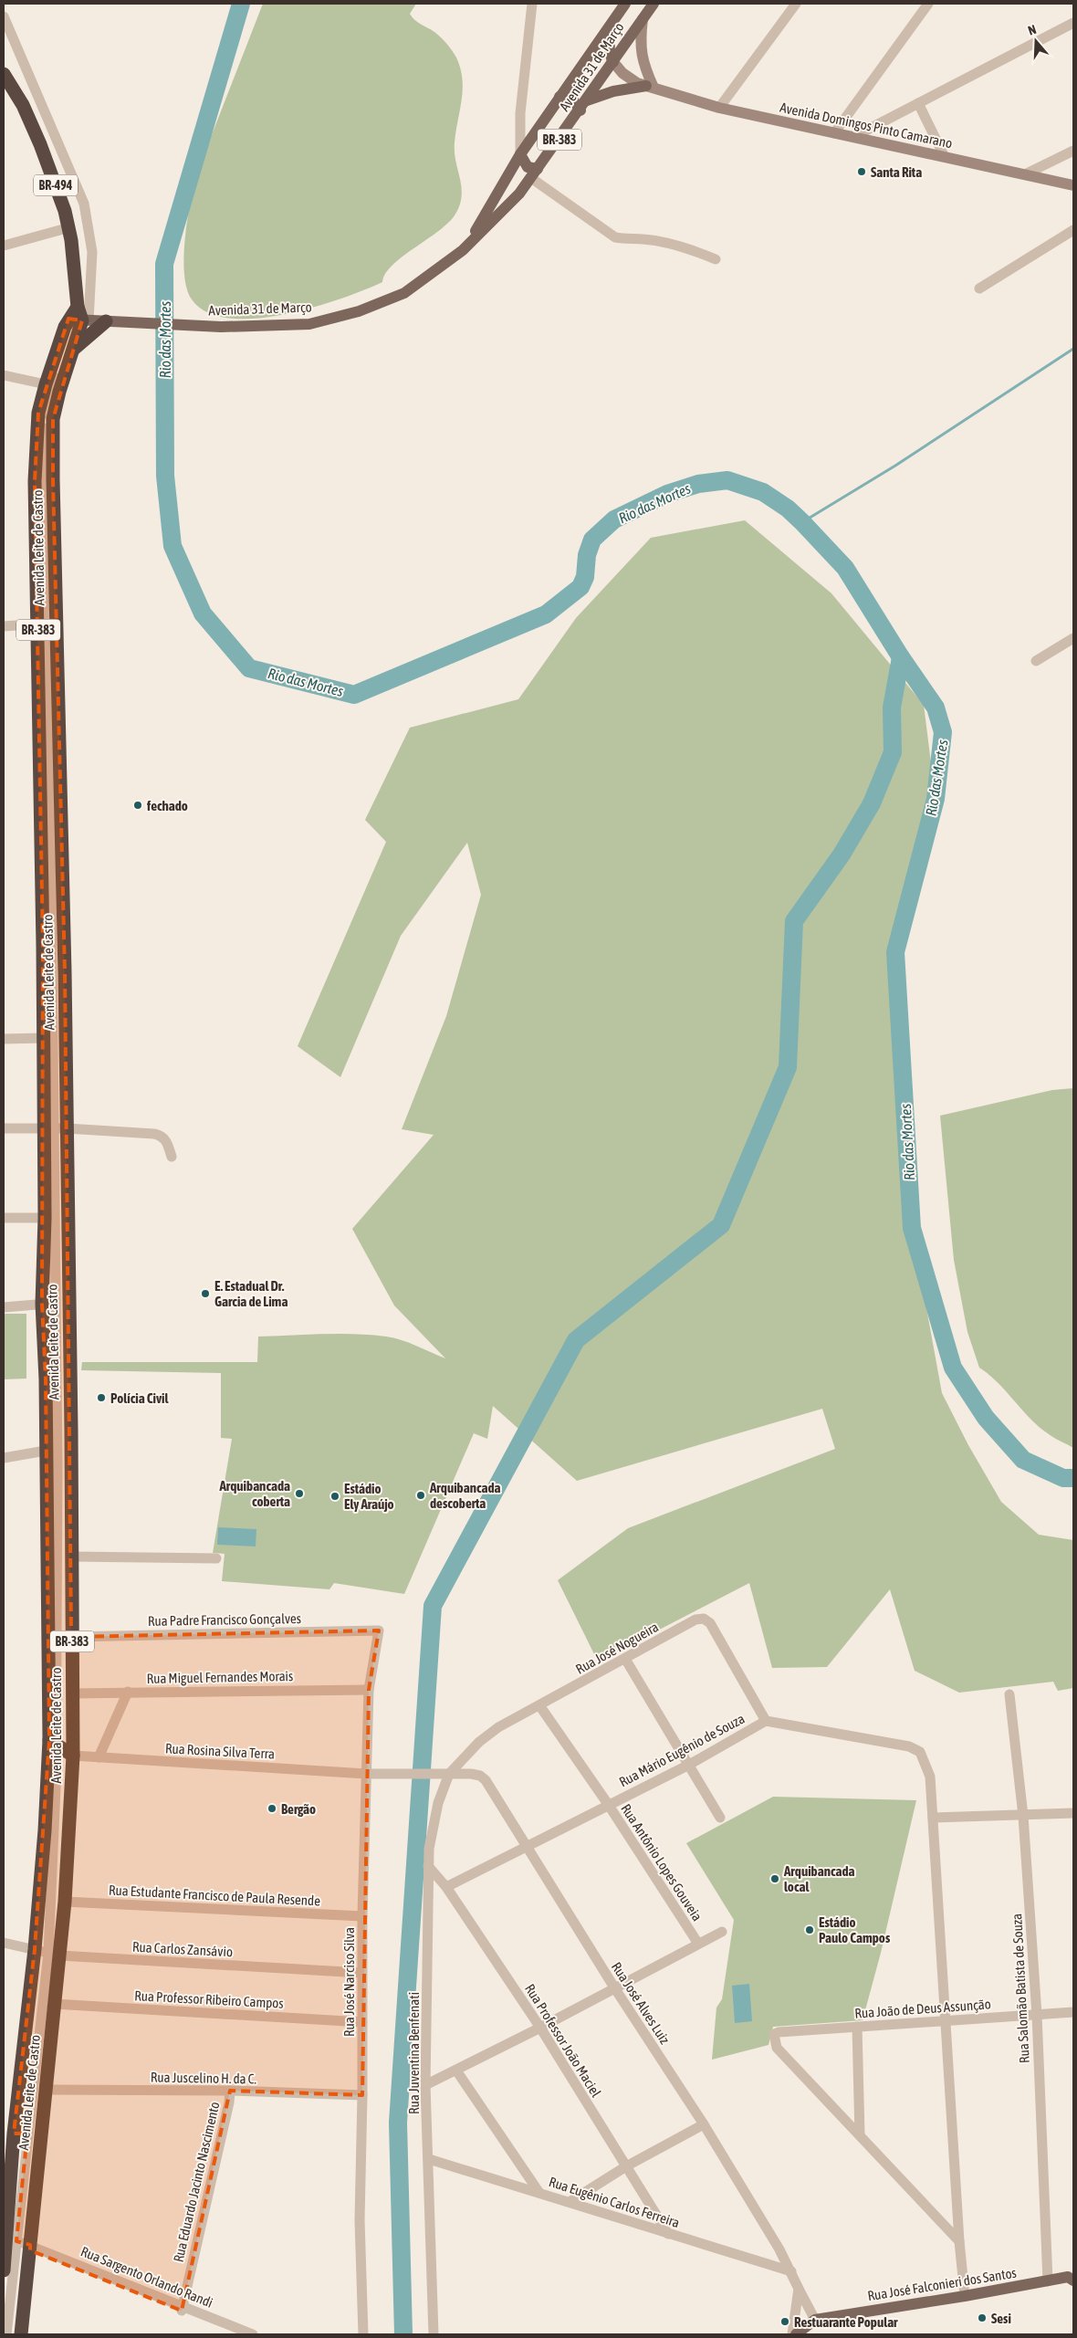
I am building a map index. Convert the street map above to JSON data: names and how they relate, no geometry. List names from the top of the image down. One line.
{"streets":{"highway":["BR-383","BR-494","Avenida Leite de Castro"],"main road":["Avenida 31 de Março","Avenida Domingos Pinto Camarano","Rua José Falconieri dos Santos"],"street":["Rua Padre Francisco Gonçalves","Rua José Nogueira","Rua Miguel Fernandes Morais","Rua Mário Eugênio de Souza","Rua Rosina Silva Terra","Rua Antônio Lopes Gouveia","Rua Estudante Francisco de Paula Resende","Rua Carlos Zansávio","Rua José Narciso Silva","Rua Salomão Batista de Souza","Rua Professor Ribeiro Campos","Rua José Alves Luiz","Rua João de Deus Assunção","Rua Professor João Maciel","Rua Juventina Benfenati","Rua Juscelino H. da C.","Rua Eduardo Jacinto Nascimento","Rua Eugênio Carlos Ferreira","Rua Sargento Orlando Randi"]},"crossings":[["Avenida 31 de Março","Avenida Domingos Pinto Camarano"],["Avenida 31 de Março","BR-383"],["Avenida 31 de Março","BR-494"],["Avenida 31 de Março","Avenida Leite de Castro"],["BR-383","BR-494"],["BR-383","Avenida Leite de Castro"],["BR-494","Avenida Leite de Castro"],["Avenida Leite de Castro","Rua Padre Francisco Gonçalves"],["Avenida Leite de Castro","Rua Miguel Fernandes Morais"],["Avenida Leite de Castro","Rua Rosina Silva Terra"],["Avenida Leite de Castro","Rua Estudante Francisco de Paula Resende"],["Avenida Leite de Castro","Rua Carlos Zansávio"],["Avenida Leite de Castro","Rua Professor Ribeiro Campos"],["Avenida Leite de Castro","Rua Juscelino H. da C."],["Avenida Leite de Castro","Rua Sargento Orlando Randi"],["Rua Padre Francisco Gonçalves","Rua José Narciso Silva"],["Rua José Nogueira","Rua Mário Eugênio de Souza"],["Rua José Nogueira","Rua Antônio Lopes Gouveia"],["Rua José Nogueira","Rua José Alves Luiz"],["Rua José Nogueira","Rua Juventina Benfenati"],["Rua Miguel Fernandes Morais","Rua José Narciso Silva"],["Rua Mário Eugênio de Souza","Rua Antônio Lopes Gouveia"],["Rua Mário Eugênio de Souza","Rua José Alves Luiz"],["Rua Mário Eugênio de Souza","Rua João de Deus Assunção"],["Rua Mário Eugênio de Souza","Rua Professor João Maciel"],["Rua Mário Eugênio de Souza","Rua José Falconieri dos Santos"],["Rua Rosina Silva Terra","Rua José Narciso Silva"],["Rua Rosina Silva Terra","Rua José Alves Luiz"],["Rua Estudante Francisco de Paula Resende","Rua José Narciso Silva"],["Rua Carlos Zansávio","Rua José Narciso Silva"],["Rua José Narciso Silva","Rua Professor Ribeiro Campos"],["Rua José Narciso Silva","Rua Juscelino H. da C."],["Rua Salomão Batista de Souza","Rua João de Deus Assunção"],["Rua Salomão Batista de Souza","Rua José Falconieri dos Santos"],["Rua José Alves Luiz","Rua Juventina Benfenati"],["Rua José Alves Luiz","Rua Eugênio Carlos Ferreira"],["Rua José Alves Luiz","Rua José Falconieri dos Santos"],["Rua Professor João Maciel","Rua Juventina Benfenati"],["Rua Professor João Maciel","Rua Eugênio Carlos Ferreira"],["Rua Juventina Benfenati","Rua Eugênio Carlos Ferreira"],["Rua Juscelino H. da C.","Rua Eduardo Jacinto Nascimento"],["Rua Eduardo Jacinto Nascimento","Rua Sargento Orlando Randi"]],"water":["Rio das Mortes"],"places":["Santa Rita","fechado","E. Estadual Dr. Garcia de Lima","Polícia Civil","Arquibancada coberta","Arquibancada descoberta","Estádio Ely Araújo","Bergão","Arquibancada local","Estádio Paulo Campos","Sesi","Restuarante Popular"],"north":"top"}
